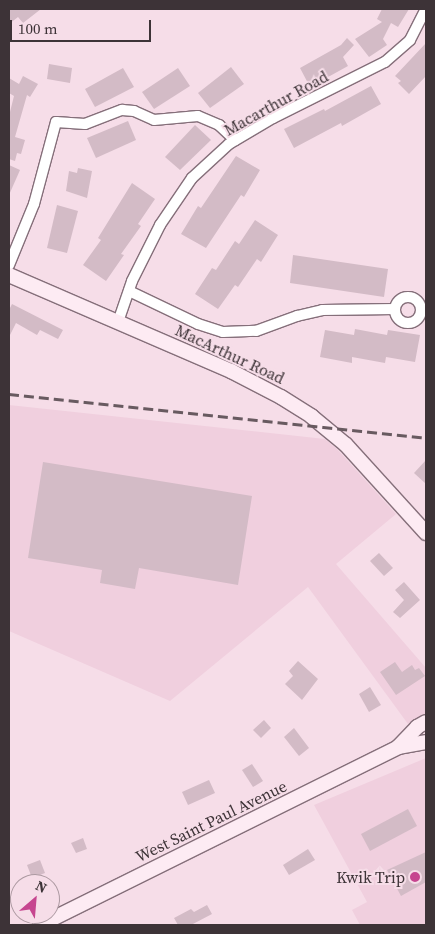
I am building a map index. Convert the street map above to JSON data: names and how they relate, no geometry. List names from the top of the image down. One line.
{"streets":{"street":["Macarthur Road","MacArthur Road","West Saint Paul Avenue"]},"crossings":[["Macarthur Road","MacArthur Road"]],"places":["Kwik Trip"],"scale_bar":"100 m","north":"top right"}
